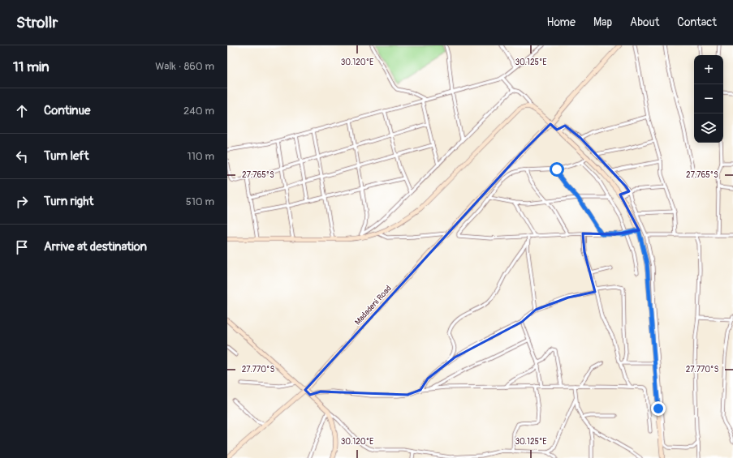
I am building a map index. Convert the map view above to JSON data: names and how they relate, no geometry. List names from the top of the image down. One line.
{"streets":{"street":["Madadeni Road"]},"page":{"header":"Strollr","nav":["Home","Map","About","Contact"],"heading":["11 min","Walk · 860 m"],"map_buttons":["+","−"],"list":[["Continue","240 m"],["Turn left","110 m"],["Turn right","510 m"],"Arrive at destination"]},"coordinates":["30.120°E","30.125°E","27.765°S","27.770°S"]}
